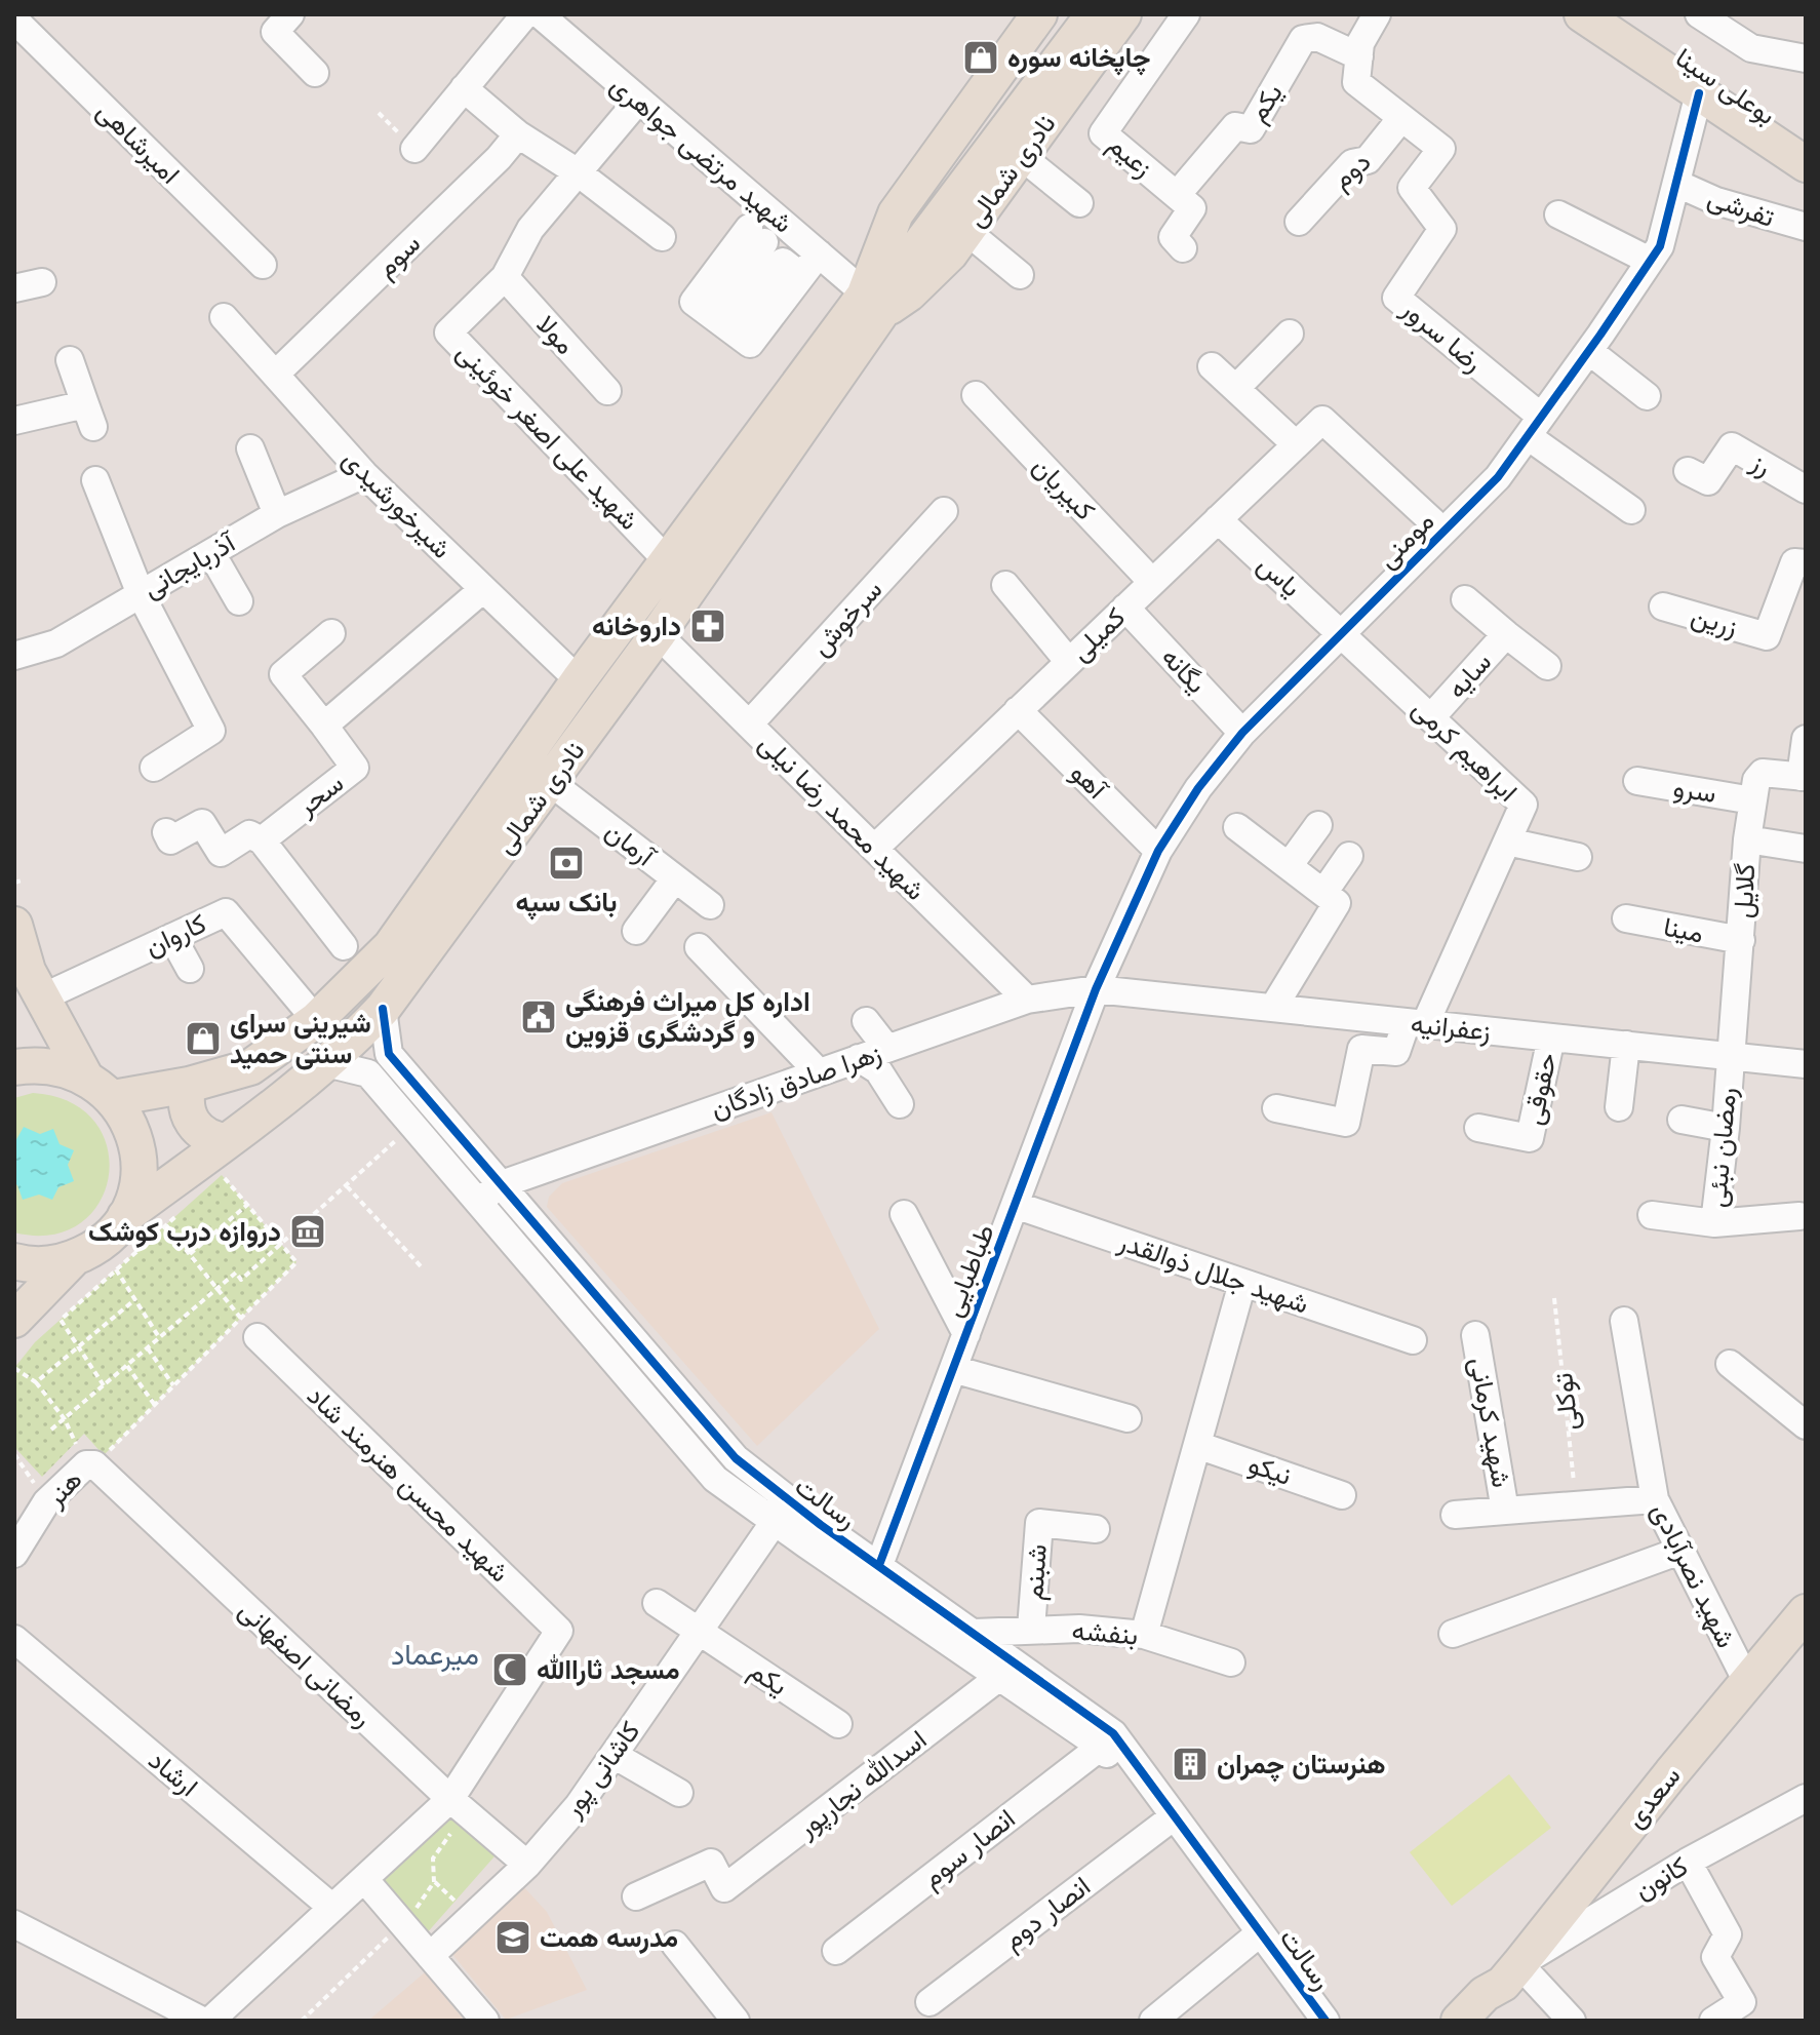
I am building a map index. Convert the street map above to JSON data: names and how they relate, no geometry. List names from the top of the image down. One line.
{"streets":{"main road":["بوعلی سینا","نادری شمالی","سعدی"],"street":["یکم","امیرشاهی","شهید مرتضی جواهری","زعیم","دوم","تفرشی","سوم","مولا","رضا سرور","شهید علی اصغر خوئینی","رز","کبیریان","شیرخورشیدی","مومنی","آذربایجانی","یاس","سرخوش","زرین","کمیلی","یگانه","سایه","ابراهیم کرمی","آهو","سرو","سحر","شهید محمد رضا نیلی","آرمان","گلایل","مینا","کاروان","زعفرانیه","زهرا صادق زادگان","حقوقی","رمضان نبئی","طباطبایی","شهید جلال ذوالقدر","شهید کرمانی","نیکو","شهید محسن هنرمند شاد","هنر","رسالت","شبنم","شهید نصرآبادی","بنفشه","رمضانی اصفهانی","کاشانی پور","ارشاد","اسدالله نجارپور","انصار سوم","کانون","انصار دوم"],"path":["توکلی"]},"crossings":[["بوعلی سینا","مومنی"],["یکم","زعیم"],["یکم","رضا سرور"],["یکم","کاشانی پور"],["شهید مرتضی جواهری","نادری شمالی"],["نادری شمالی","شهید علی اصغر خوئینی"],["نادری شمالی","شیرخورشیدی"],["نادری شمالی","شهید محمد رضا نیلی"],["نادری شمالی","آرمان"],["نادری شمالی","کاروان"],["نادری شمالی","رسالت"],["دوم","رضا سرور"],["تفرشی","مومنی"],["سوم","شیرخورشیدی"],["مولا","شهید علی اصغر خوئینی"],["رضا سرور","مومنی"],["کبیریان","کمیلی"],["شیرخورشیدی","آذربایجانی"],["مومنی","یاس"],["مومنی","کمیلی"],["مومنی","یگانه"],["مومنی","ابراهیم کرمی"],["مومنی","آهو"],["مومنی","زعفرانیه"],["مومنی","زهرا صادق زادگان"],["مومنی","طباطبایی"],["یاس","کمیلی"],["یاس","ابراهیم کرمی"],["سرخوش","شهید محمد رضا نیلی"],["کمیلی","یگانه"],["کمیلی","آهو"],["کمیلی","شهید محمد رضا نیلی"],["سایه","ابراهیم کرمی"],["ابراهیم کرمی","زعفرانیه"],["سرو","گلایل"],["شهید محمد رضا نیلی","زهرا صادق زادگان"],["گلایل","مینا"],["گلایل","زعفرانیه"],["گلایل","رمضان نبئی"],["زعفرانیه","زهرا صادق زادگان"],["زعفرانیه","حقوقی"],["زعفرانیه","رمضان نبئی"],["زعفرانیه","طباطبایی"],["زهرا صادق زادگان","طباطبایی"],["زهرا صادق زادگان","رسالت"],["طباطبایی","شهید جلال ذوالقدر"],["طباطبایی","رسالت"],["توکلی","شهید کرمانی"],["شهید کرمانی","شهید نصرآبادی"],["شهید محسن هنرمند شاد","رمضانی اصفهانی"],["هنر","رمضانی اصفهانی"],["رسالت","بنفشه"],["رسالت","کاشانی پور"],["رسالت","اسدالله نجارپور"],["رسالت","انصار سوم"],["رسالت","انصار دوم"],["شبنم","بنفشه"],["شهید نصرآبادی","سعدی"],["رمضانی اصفهانی","کاشانی پور"],["سعدی","کانون"]],"districts":["میرعماد"],"places":{"shop":["چاپخانه سوره","شیرینی سرای سنتی حمید"],"pharmacy":["داروخانه"],"bank":["بانک سپه"],"public building":["اداره کل میراث فرهنگی و گردشگری قزوین"],"museum":["دروازه درب کوشک"],"mosque":["مسجد ثاراالله"],"building":["هنرستان چمران"],"school or university":["مدرسه همت"]}}
